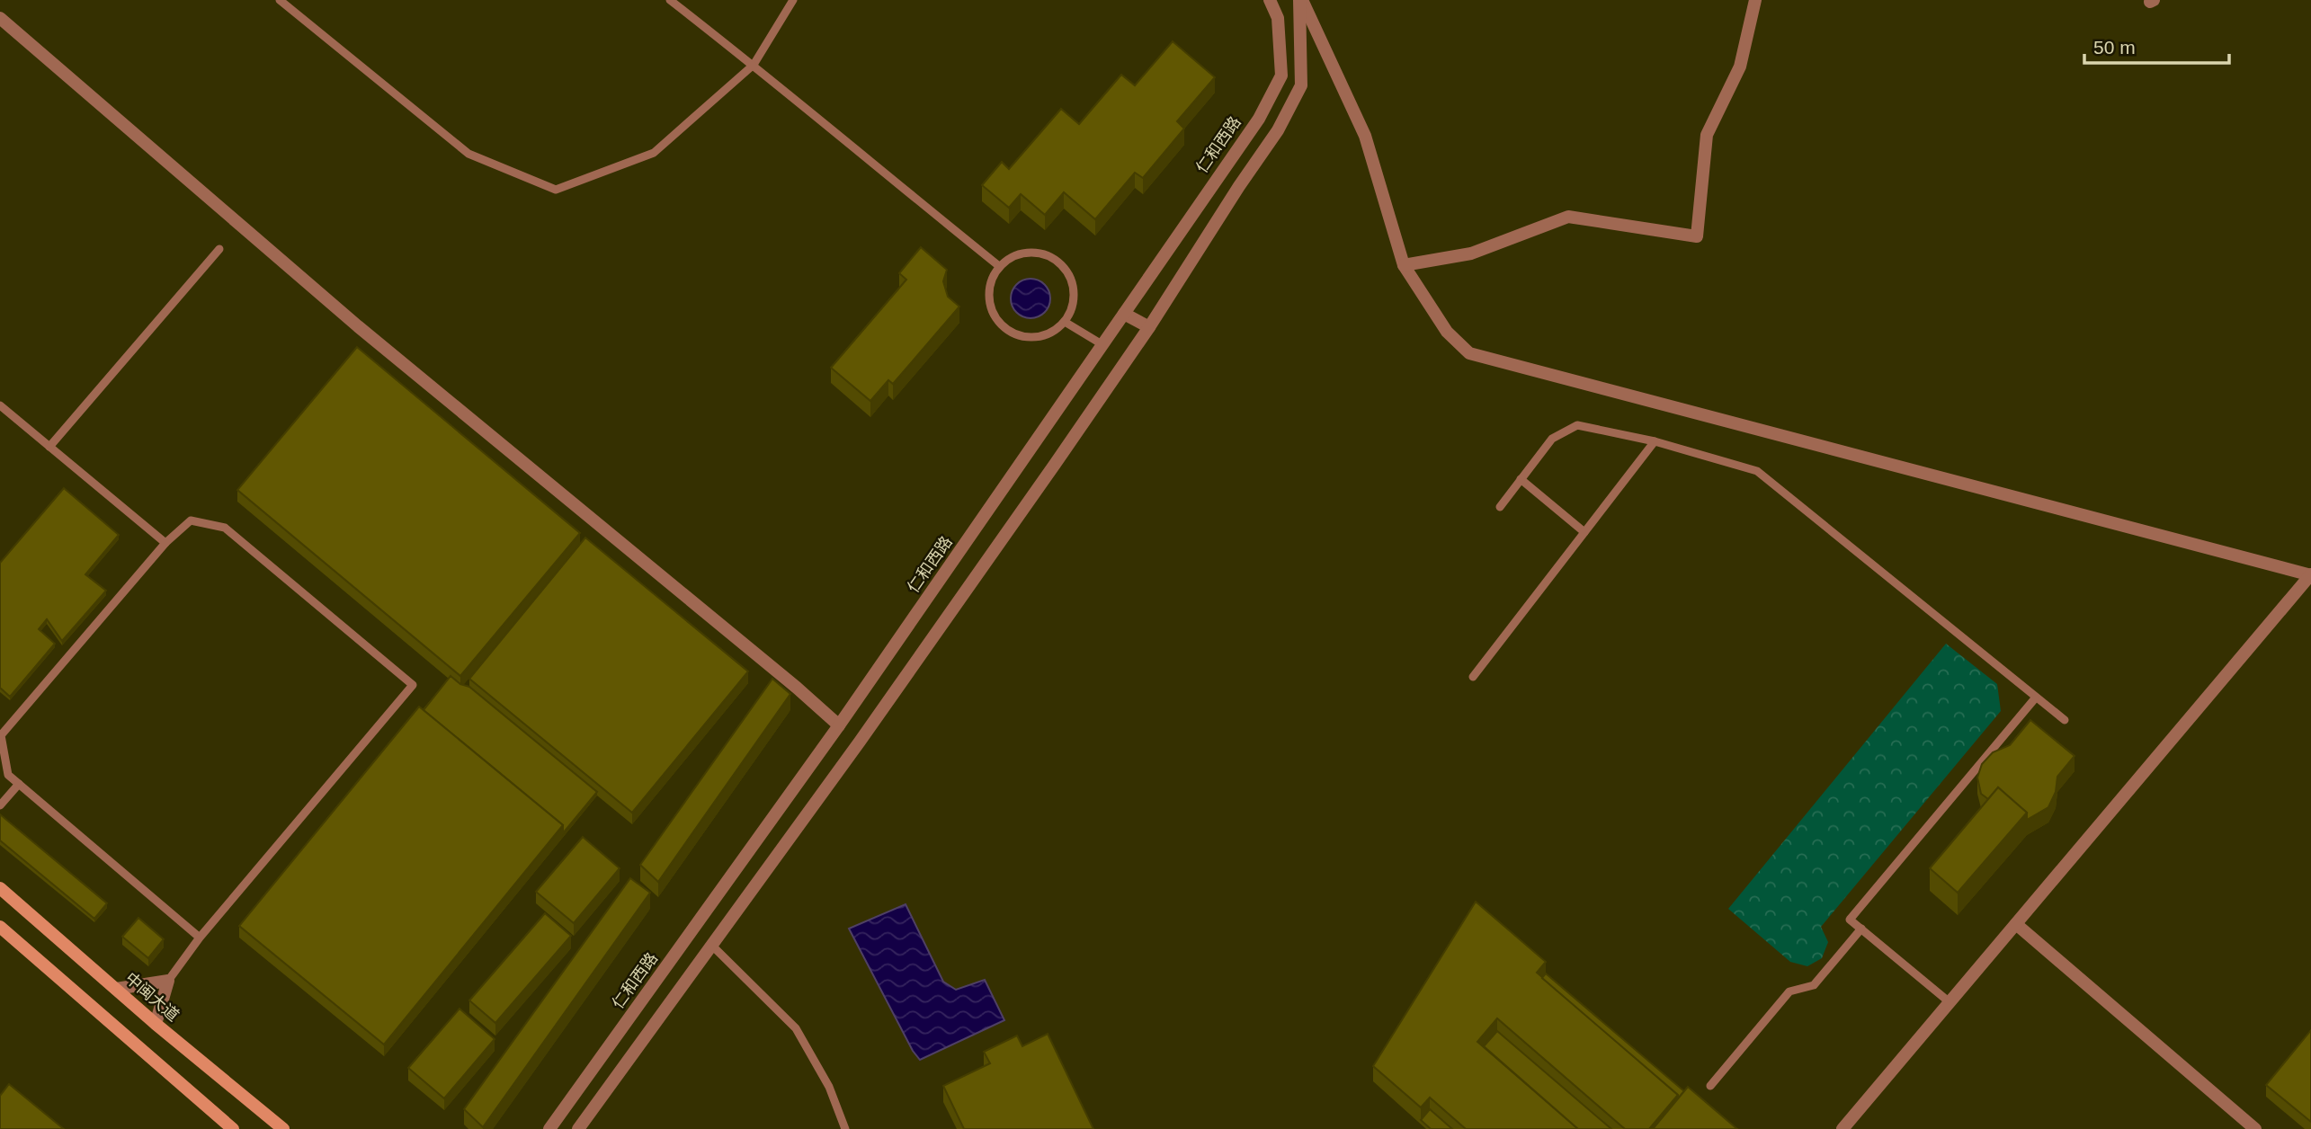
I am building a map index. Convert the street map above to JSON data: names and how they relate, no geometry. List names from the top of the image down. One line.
{"streets":{"main road":["中闽大道"],"street":["仁和西路"]},"scale_bar":"50 m"}
